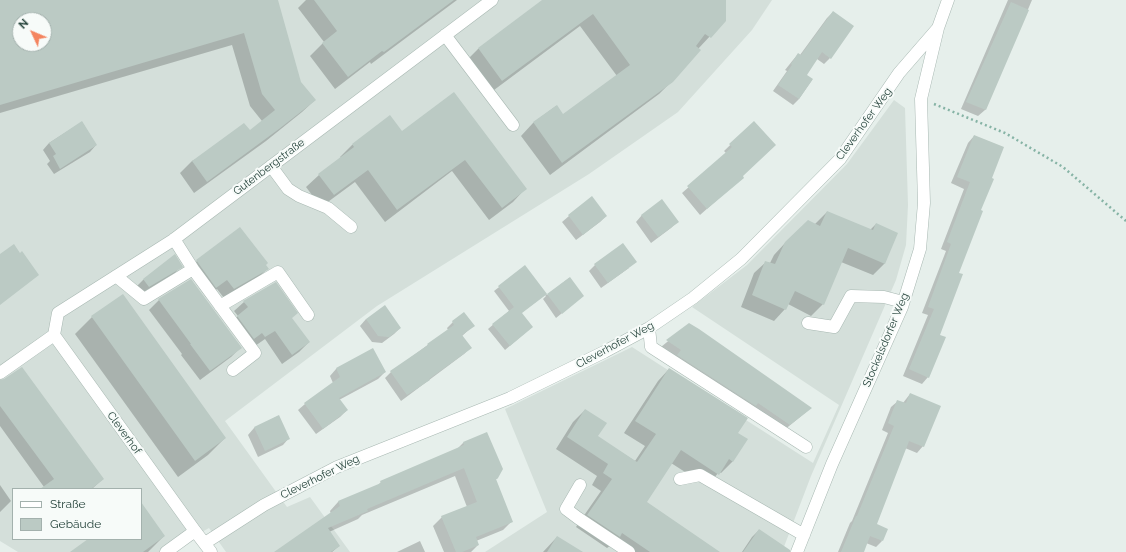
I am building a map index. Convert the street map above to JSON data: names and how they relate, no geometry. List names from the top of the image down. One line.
{"streets":{"street":["Cleverhofer Weg","Gutenbergstraße","Stockelsdorfer Weg","Cleverhof"]},"crossings":[["Cleverhofer Weg","Stockelsdorfer Weg"],["Cleverhofer Weg","Cleverhof"],["Gutenbergstraße","Cleverhof"]],"legend":["Straße","Gebäude"],"north":"top left"}
